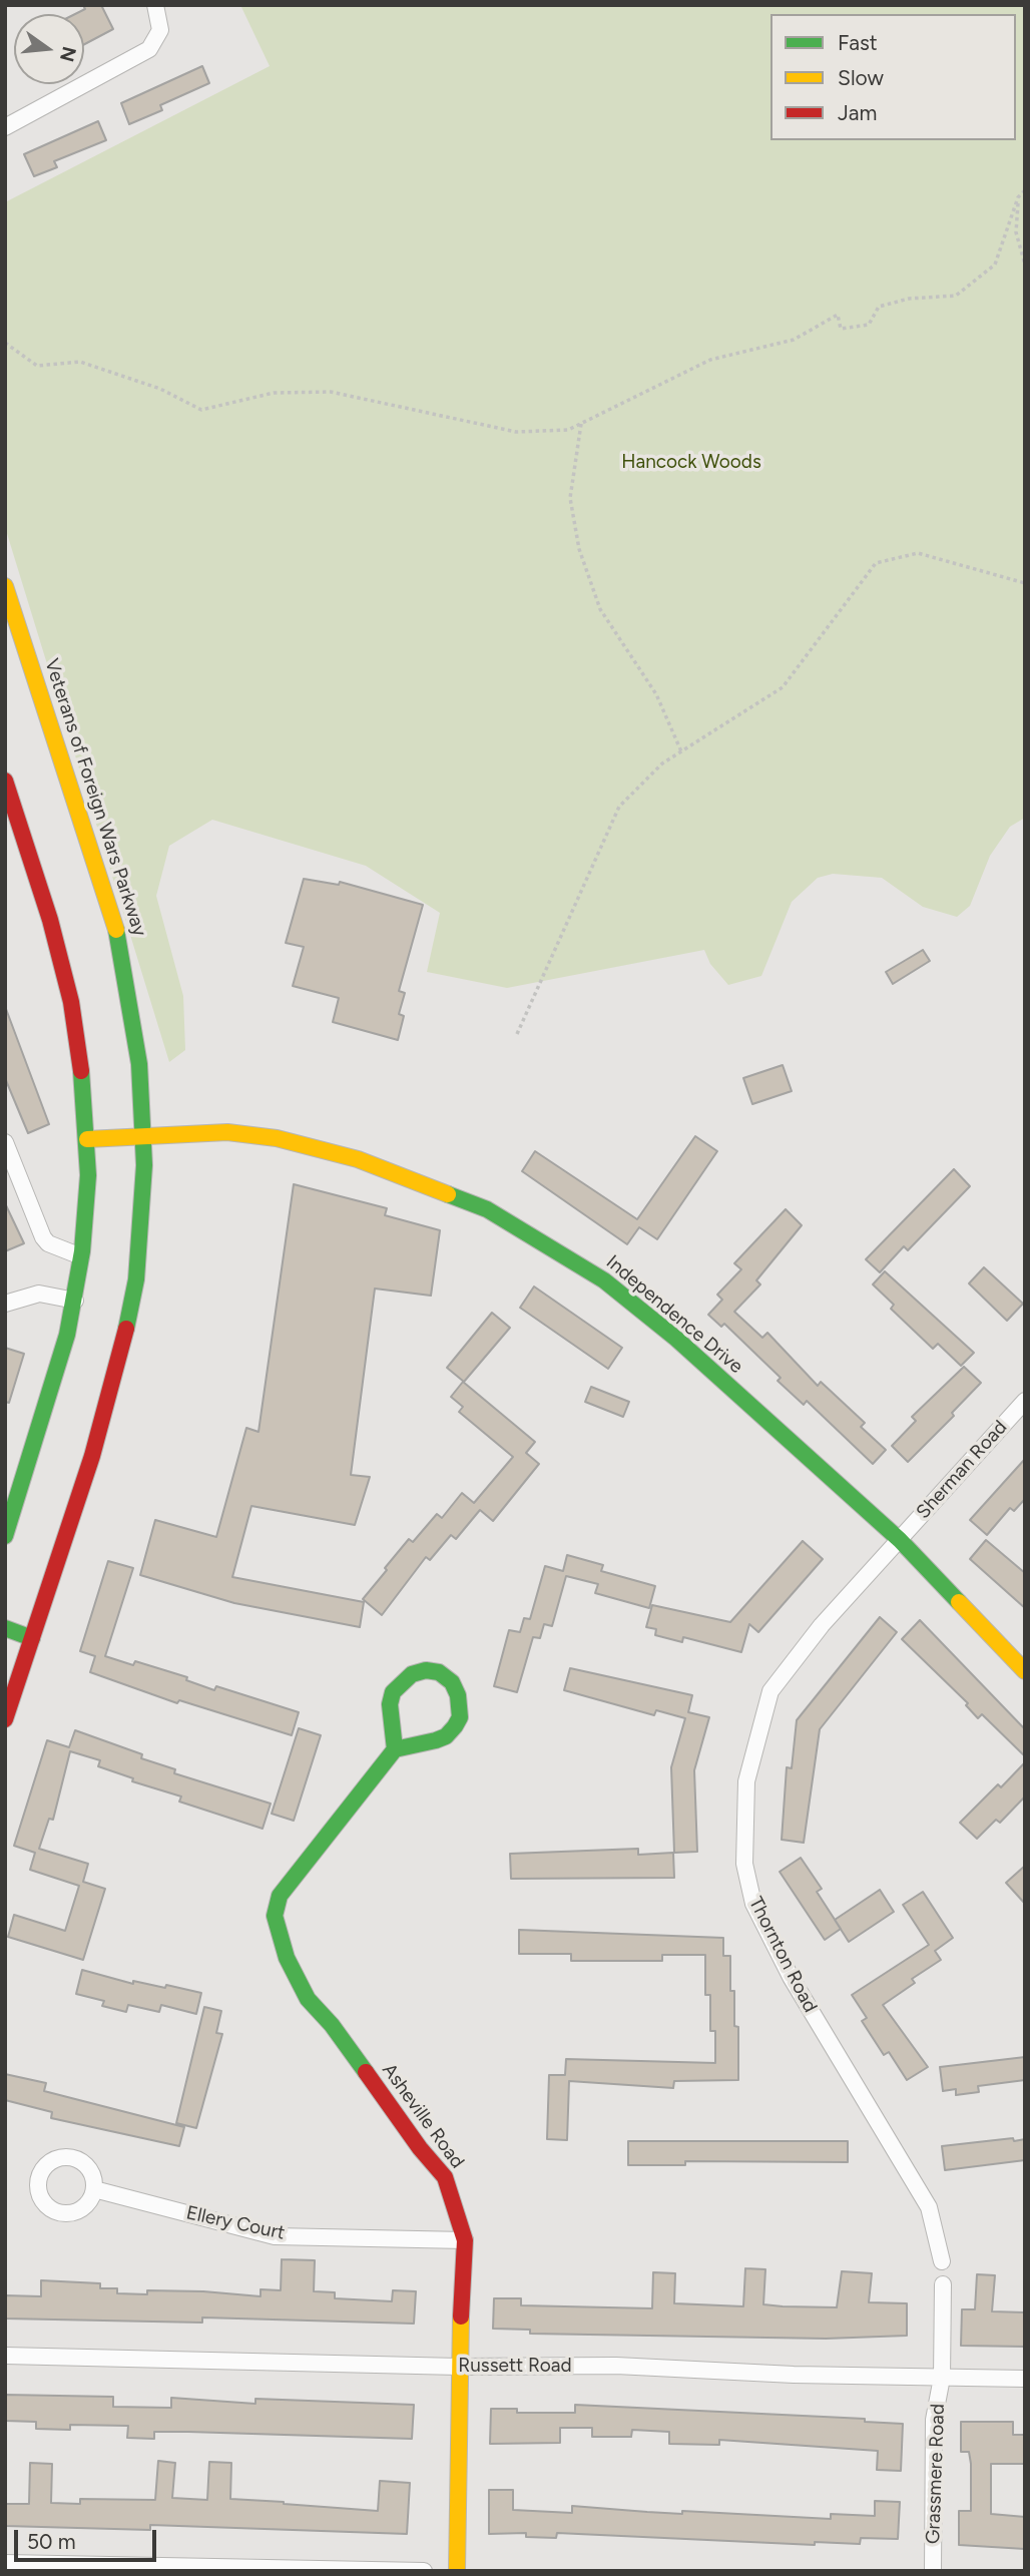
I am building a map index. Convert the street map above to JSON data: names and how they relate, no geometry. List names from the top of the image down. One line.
{"streets":{"main road":["Veterans of Foreign Wars Parkway","Independence Drive","Asheville Road"],"street":["Sherman Road","Thornton Road","Ellery Court","Russett Road","Grassmere Road"]},"crossings":[["Veterans of Foreign Wars Parkway","Independence Drive"],["Independence Drive","Sherman Road"],["Independence Drive","Thornton Road"],["Sherman Road","Thornton Road"],["Asheville Road","Ellery Court"],["Asheville Road","Russett Road"],["Russett Road","Grassmere Road"]],"parks":["Hancock Woods"],"legend":["Fast","Slow","Jam"],"scale_bar":"50 m","north":"right"}
